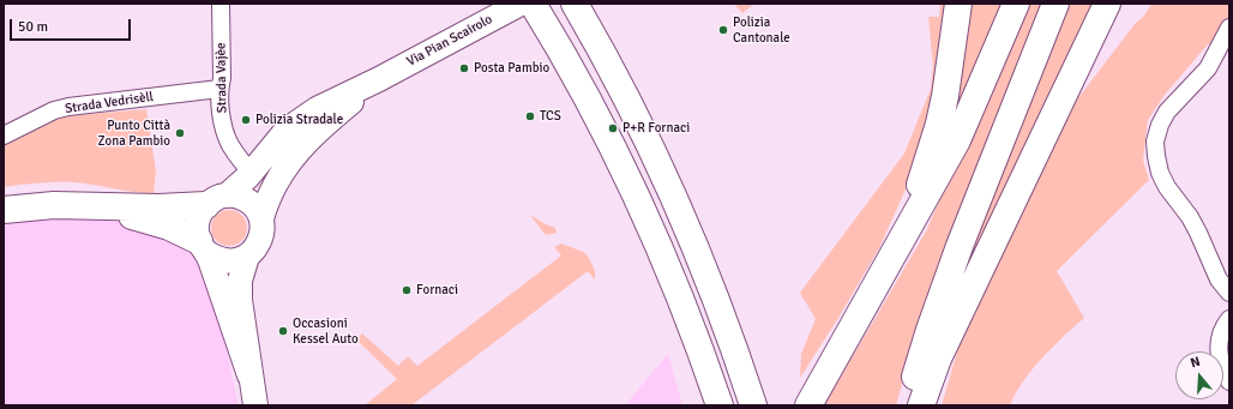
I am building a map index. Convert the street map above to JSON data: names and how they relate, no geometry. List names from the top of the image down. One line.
{"streets":{"main road":["Via Pian Scairolo"],"street":["Strada Vajèe","Strada Vedrisèll"]},"crossings":[["Via Pian Scairolo","Strada Vajèe"],["Strada Vajèe","Strada Vedrisèll"]],"places":["Polizia Cantonale","Posta Pambio","TCS","Polizia Stradale","P+R Fornaci","Punto Città Zona Pambio","Fornaci","Occasioni Kessel Auto"],"scale_bar":"50 m","north":"top"}
